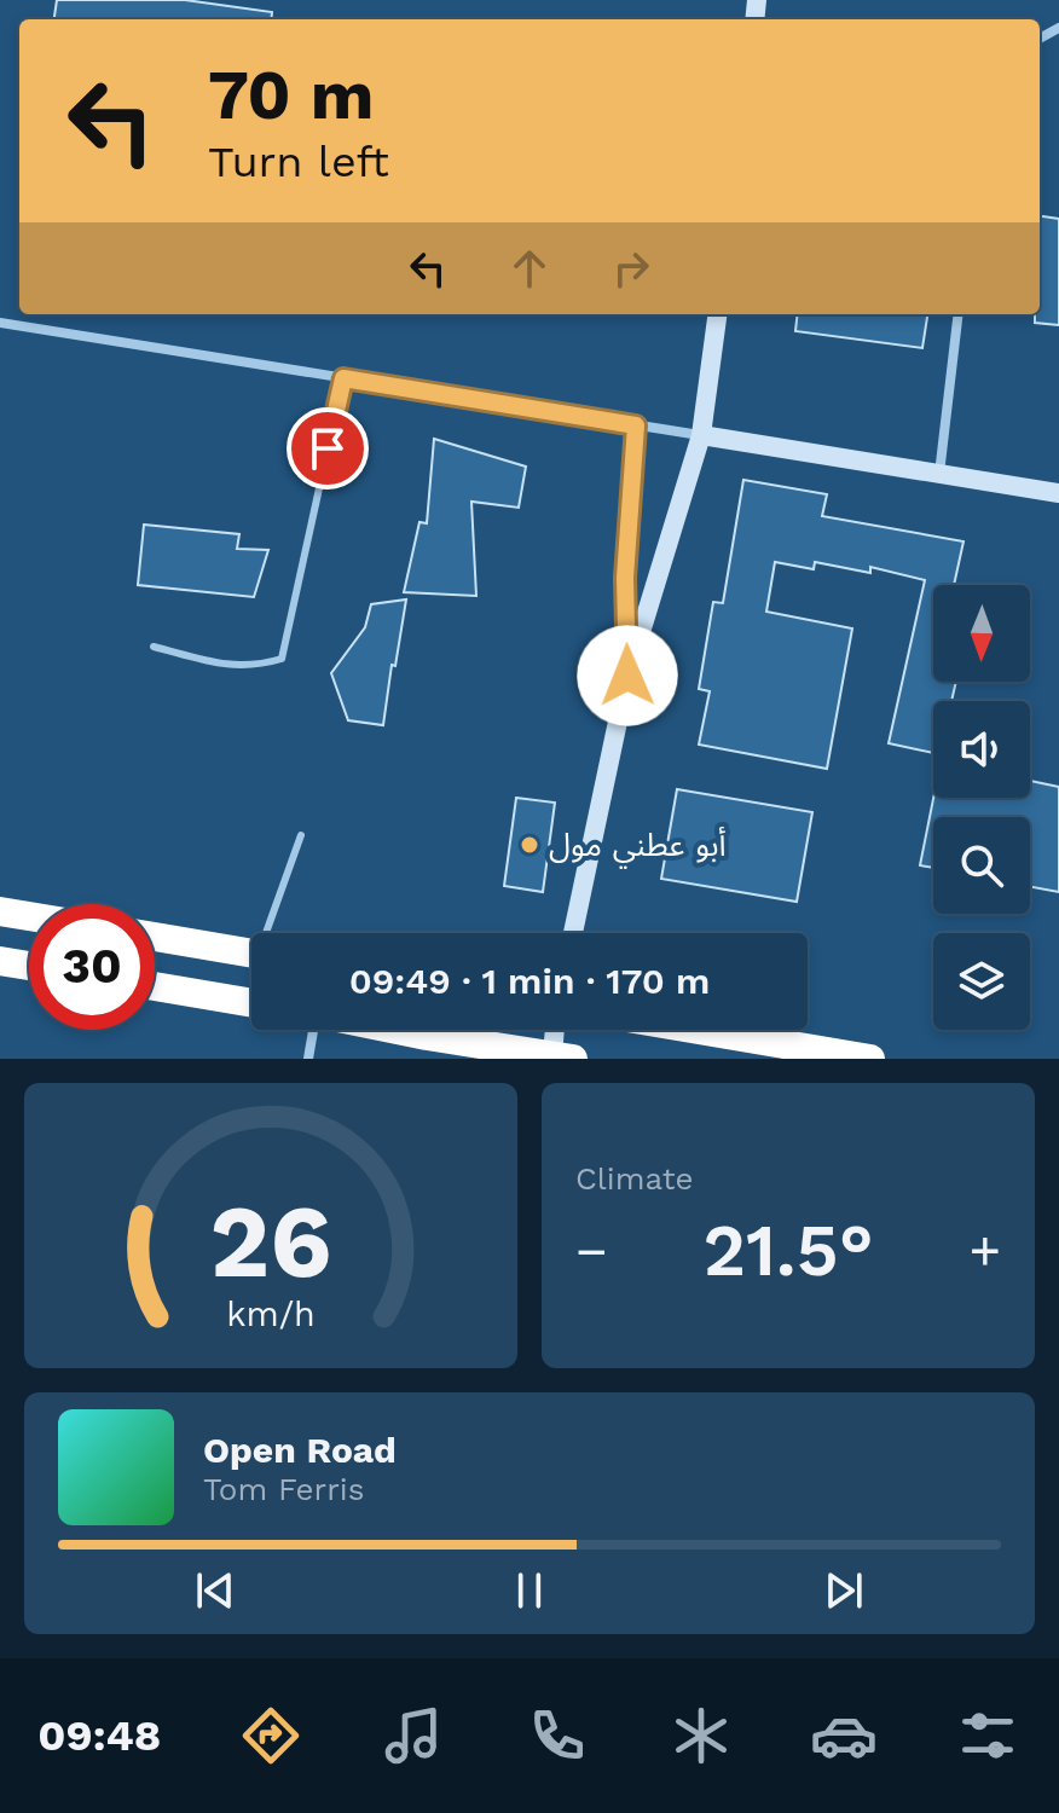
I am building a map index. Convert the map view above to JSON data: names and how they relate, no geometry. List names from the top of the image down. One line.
{"places":["أبو عطني مول"],"north":"bottom","page":{"turn":["70 m","Turn left"],"limit":"30","trip":"09:49 · 1 min · 170 m","tile":"Climate","heat":["−","21.5°","+"],"song":["Open Road","Tom Ferris"],"tabs":"09:48","gauge":["26","km/h"]}}
